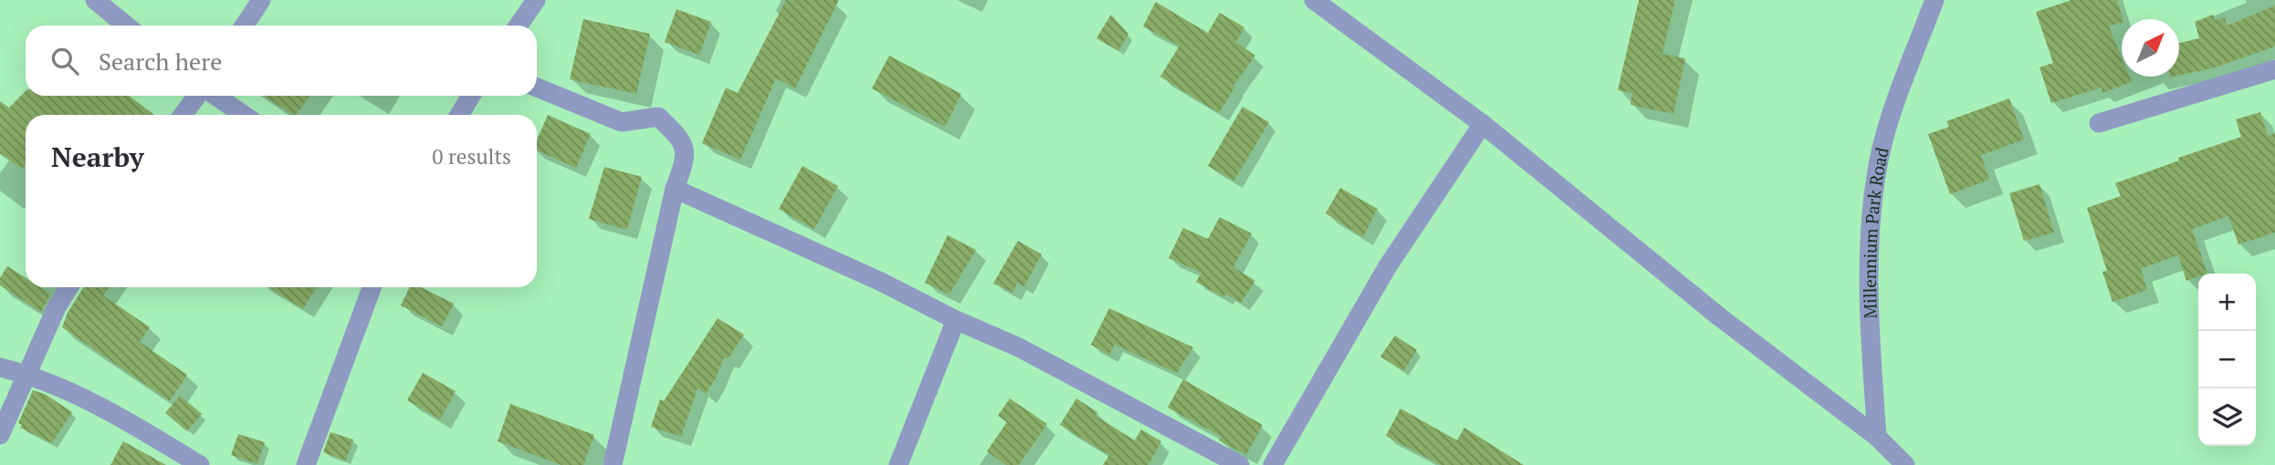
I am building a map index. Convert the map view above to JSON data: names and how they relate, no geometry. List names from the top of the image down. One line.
{"streets":{"street":["Millennium Park Road"]},"north":"top right","page":{"search":"Search here","heading":["Nearby","0 results"],"map_buttons":["+","−"]}}
